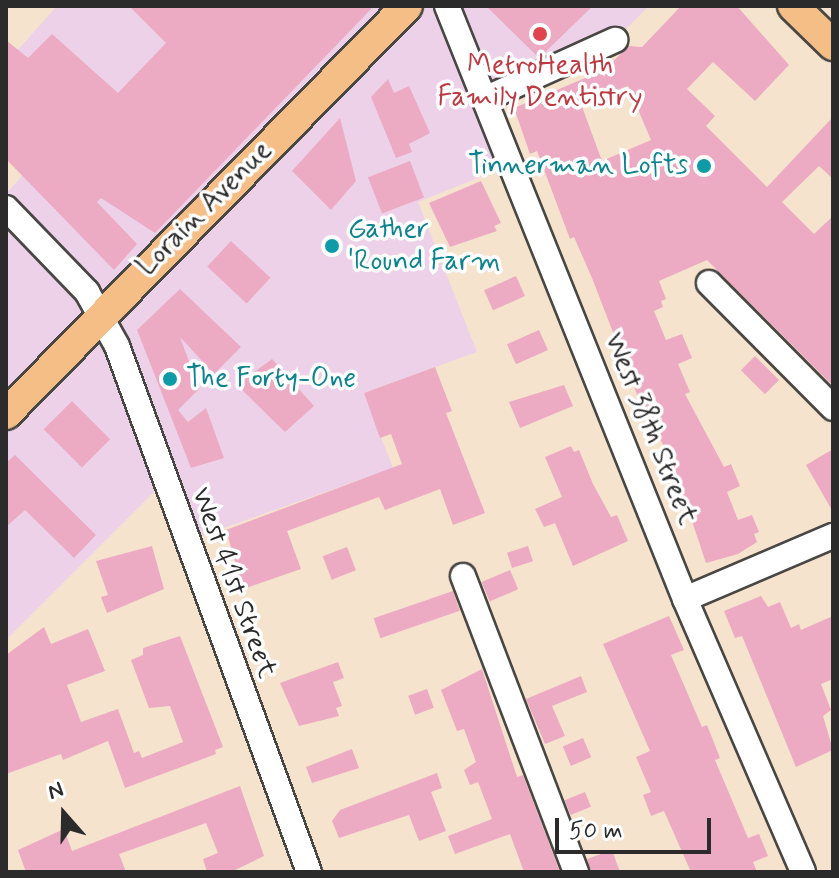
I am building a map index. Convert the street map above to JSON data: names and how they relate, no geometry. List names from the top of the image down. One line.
{"streets":{"main road":["Lorain Avenue"],"street":["West 38th Street","West 41st Street"]},"crossings":[["Lorain Avenue","West 41st Street"]],"places":["MetroHealth Family Dentistry","Tinnerman Lofts","Gather 'Round Farm","The Forty-One"],"scale_bar":"50 m","north":"top"}
